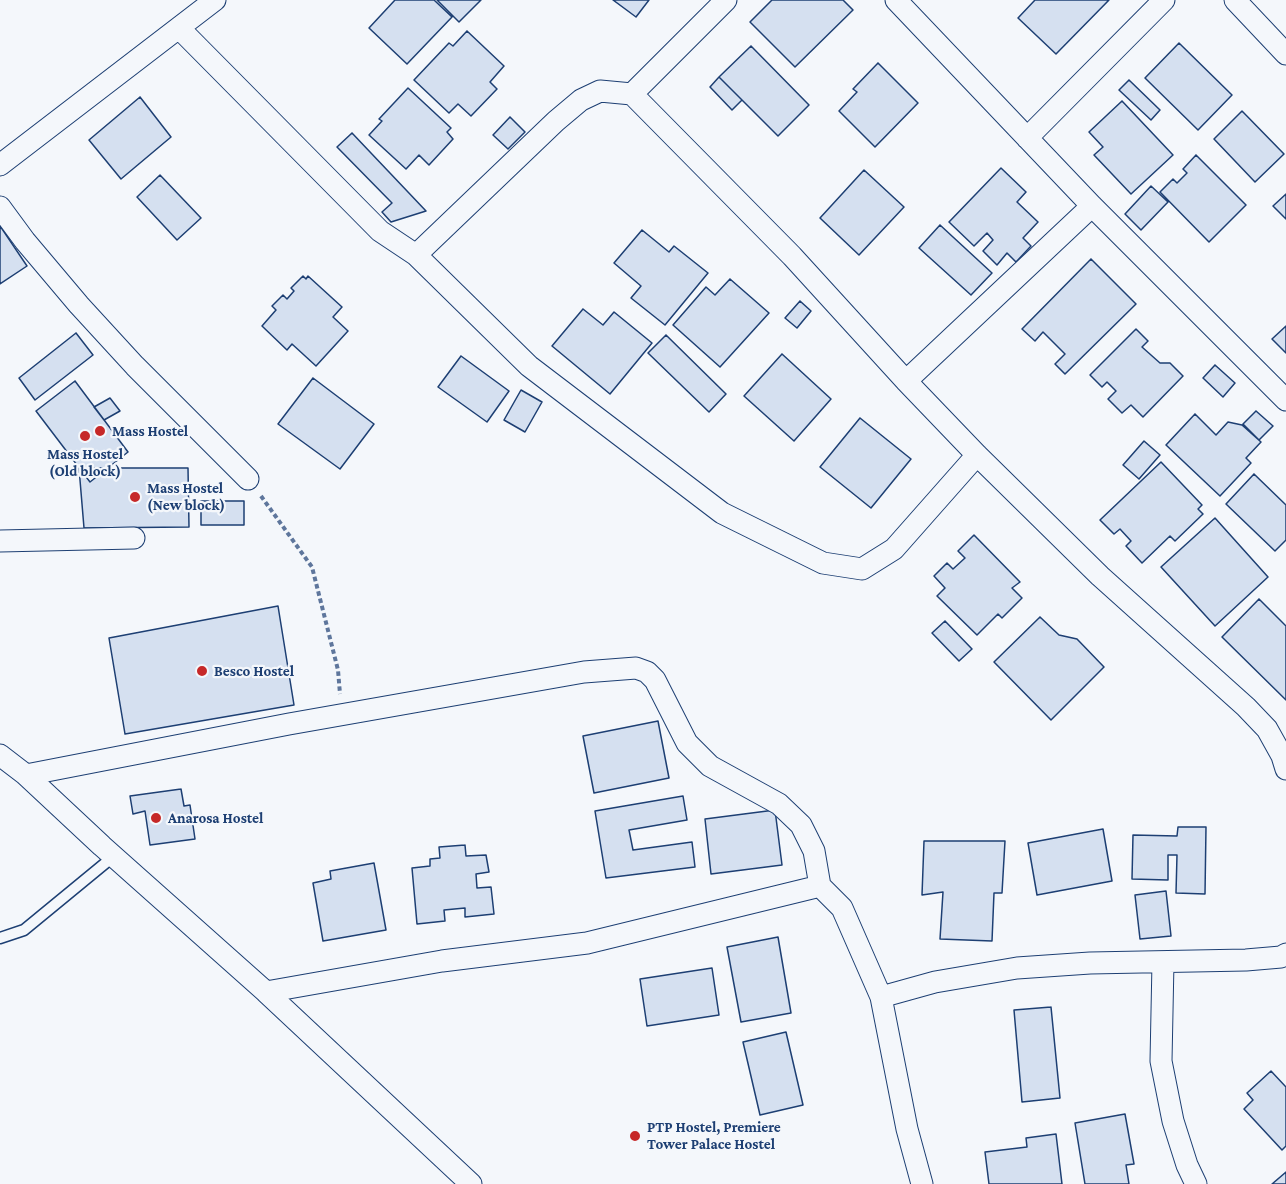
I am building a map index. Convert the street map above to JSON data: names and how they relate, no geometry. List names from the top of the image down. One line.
{"places":["Mass Hostel","Mass Hostel (Old block)","Mass Hostel (New block)","Besco Hostel","Anarosa Hostel","PTP Hostel, Premiere Tower Palace Hostel"]}
